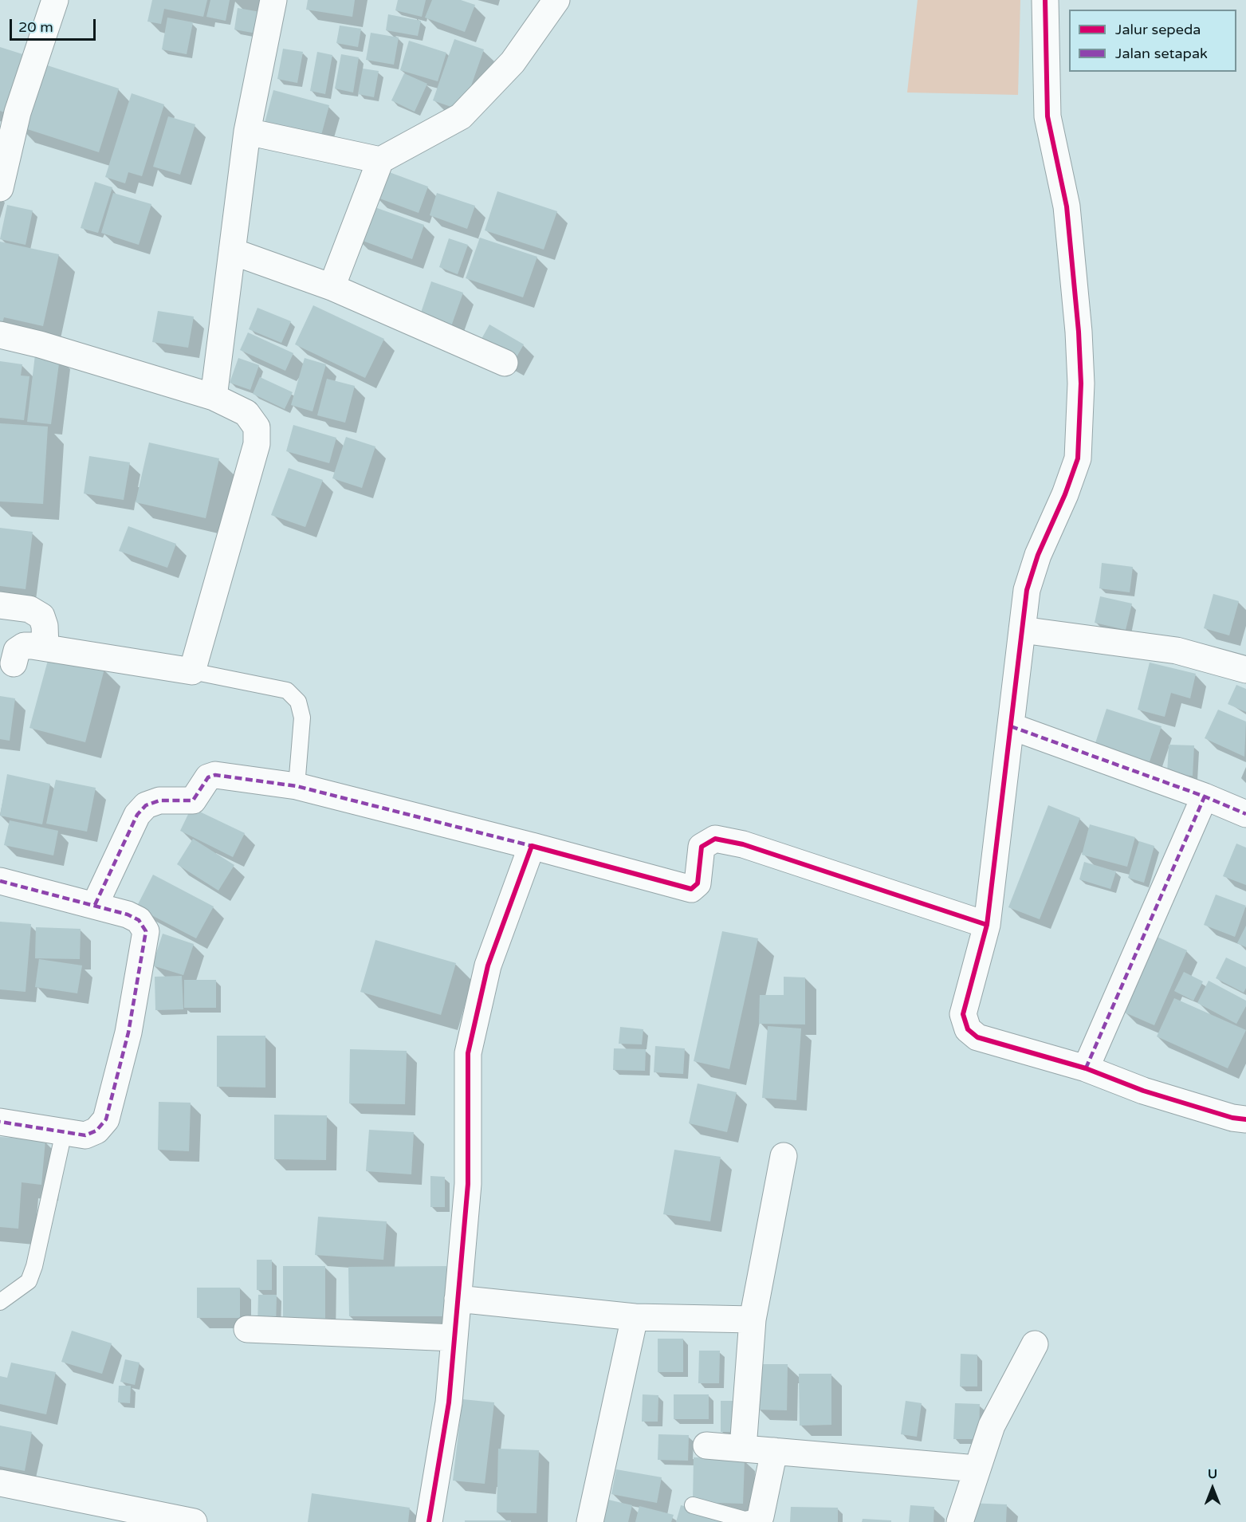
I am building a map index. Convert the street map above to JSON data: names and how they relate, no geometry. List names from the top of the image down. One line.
{"legend":["Jalur sepeda","Jalan setapak"],"scale_bar":"20 m","north":"top"}
